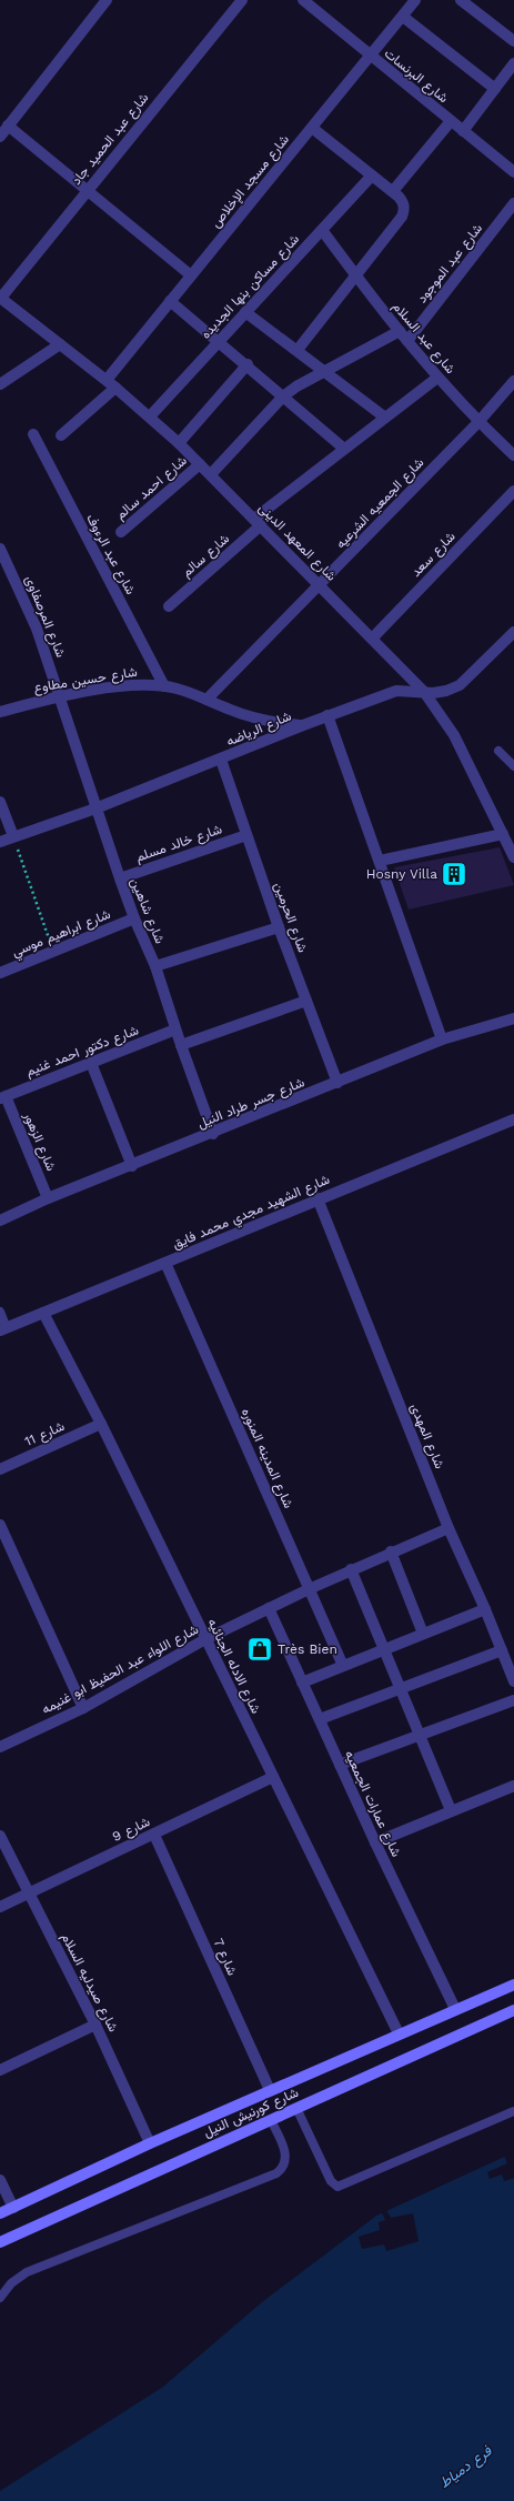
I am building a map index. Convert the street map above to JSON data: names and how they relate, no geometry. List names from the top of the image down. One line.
{"streets":{"main road":["شارع كورنيش النيل"],"street":["شارع البرنسات","شارع عبد الحميد جاد","شارع مسجد الإخلاص","شارع عبد الموجود","شارع مساكن بنها الجديده","شارع عبد السلام","شارع احمد سالم","شارع الجمعيه الشرعيه","شارع المعهد الدينى","شارع عبد الرءوف","شارع سعد","شارع سالم","شارع المرصفاوى","شارع حسين مطاوع","شارع الرياضه","شارع خالد مسلم","شارع شاهين","شارع الحرمين","شارع ابراهيم موسي","شارع دكتور احمد غنيم","شارع جسر طراد النيل","شارع الزهور","شارع الشهيد مجدي محمد فايق","شارع 11","شارع المهدى","شارع المدينه المنوره","شارع الادله الجنائيه","شارع اللواء عبد الحفيظ ابو غنيمه","شارع عمارات الجمعيه","شارع 9","شارع 7","شارع صيدليه السلام"]},"crossings":[["شارع البرنسات","شارع مسجد الإخلاص"],["شارع عبد الحميد جاد","شارع المعهد الدينى"],["شارع مسجد الإخلاص","شارع المعهد الدينى"],["شارع عبد الموجود","شارع عبد السلام"],["شارع مساكن بنها الجديده","شارع عبد السلام"],["شارع مساكن بنها الجديده","شارع المعهد الدينى"],["شارع عبد السلام","شارع الجمعيه الشرعيه"],["شارع عبد السلام","شارع سالم"],["شارع احمد سالم","شارع المعهد الدينى"],["شارع الجمعيه الشرعيه","شارع المعهد الدينى"],["شارع الجمعيه الشرعيه","شارع حسين مطاوع"],["شارع المعهد الدينى","شارع سعد"],["شارع المعهد الدينى","شارع سالم"],["شارع المعهد الدينى","شارع الرياضه"],["شارع عبد الرءوف","شارع حسين مطاوع"],["شارع المرصفاوى","شارع حسين مطاوع"],["شارع المرصفاوى","شارع شاهين"],["شارع حسين مطاوع","شارع الرياضه"],["شارع حسين مطاوع","شارع شاهين"],["شارع الرياضه","شارع شاهين"],["شارع الرياضه","شارع الحرمين"],["شارع خالد مسلم","شارع شاهين"],["شارع خالد مسلم","شارع الحرمين"],["شارع شاهين","شارع ابراهيم موسي"],["شارع شاهين","شارع دكتور احمد غنيم"],["شارع شاهين","شارع جسر طراد النيل"],["شارع الحرمين","شارع جسر طراد النيل"],["شارع دكتور احمد غنيم","شارع الزهور"],["شارع جسر طراد النيل","شارع الزهور"],["شارع الشهيد مجدي محمد فايق","شارع المهدى"],["شارع الشهيد مجدي محمد فايق","شارع المدينه المنوره"],["شارع الشهيد مجدي محمد فايق","شارع الادله الجنائيه"],["شارع 11","شارع الادله الجنائيه"],["شارع المهدى","شارع اللواء عبد الحفيظ ابو غنيمه"],["شارع المدينه المنوره","شارع اللواء عبد الحفيظ ابو غنيمه"],["شارع الادله الجنائيه","شارع اللواء عبد الحفيظ ابو غنيمه"],["شارع الادله الجنائيه","شارع 9"],["شارع الادله الجنائيه","شارع كورنيش النيل"],["شارع اللواء عبد الحفيظ ابو غنيمه","شارع عمارات الجمعيه"],["شارع عمارات الجمعيه","شارع كورنيش النيل"],["شارع 9","شارع 7"],["شارع 9","شارع صيدليه السلام"],["شارع 7","شارع كورنيش النيل"],["شارع صيدليه السلام","شارع كورنيش النيل"]],"water":["فرع دمياط"],"places":{"building":["Hosny Villa"],"shop":["Très Bien"]}}
